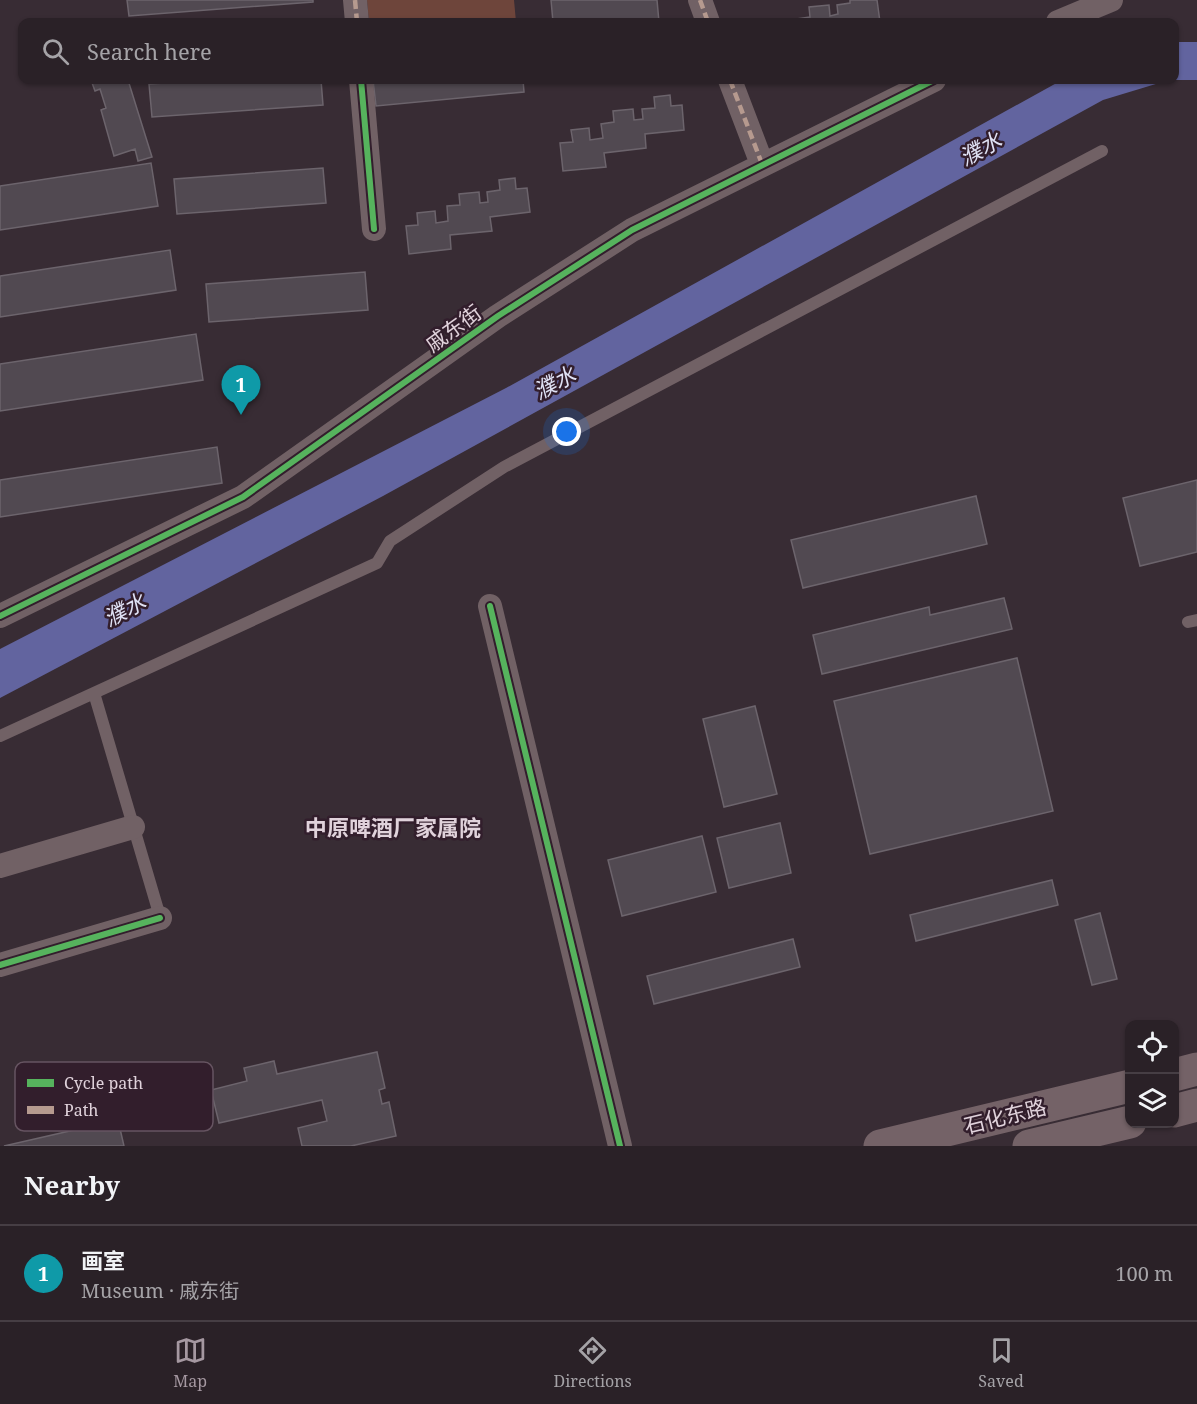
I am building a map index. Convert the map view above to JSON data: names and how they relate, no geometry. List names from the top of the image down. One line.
{"streets":{"main road":["石化东路"],"street":["戚东街"]},"districts":["中原啤酒厂家属院"],"water":["濮水"],"legend":["Cycle path","Path"],"page":{"search":"Search here","pins":"1","heading":"Nearby","list":[{"mark":"1","name":"画室","note":"Museum · 戚东街","value":"100 m"}],"nav":["Map","Directions","Saved"]}}
